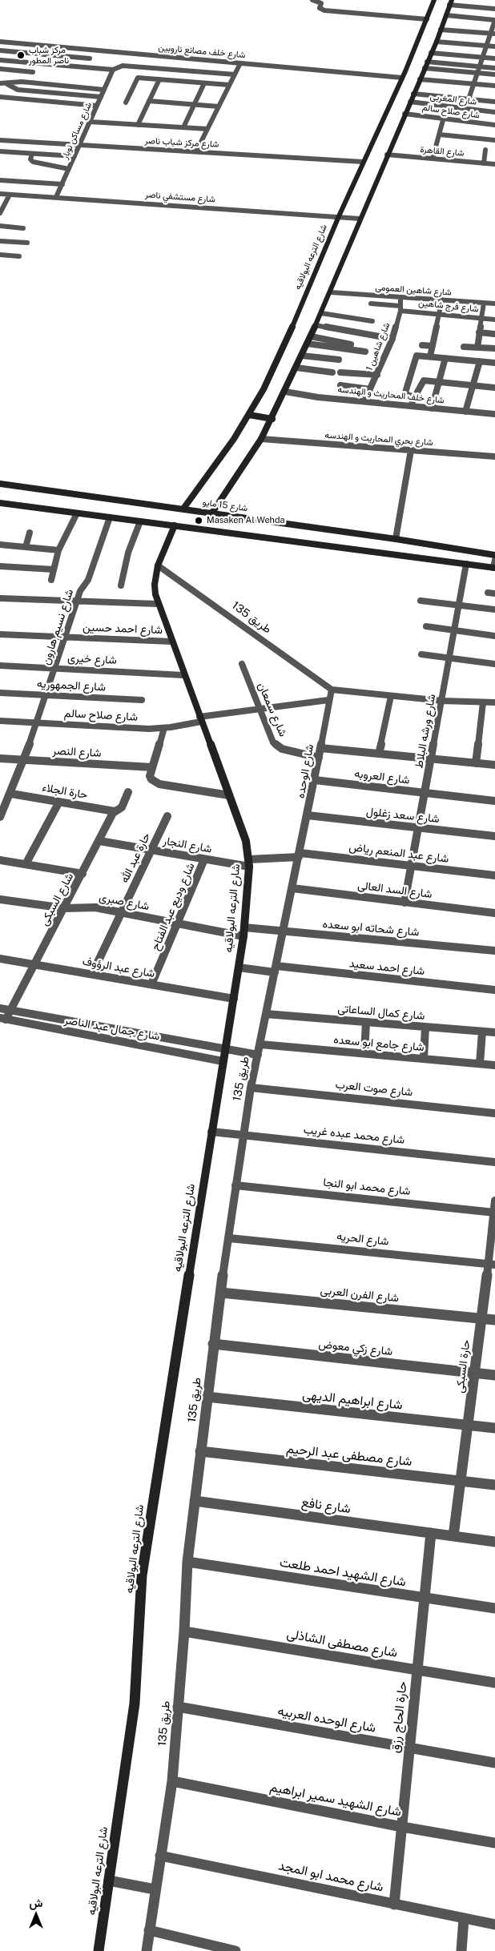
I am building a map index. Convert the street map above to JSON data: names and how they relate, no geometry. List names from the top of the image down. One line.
{"streets":{"street":["شارع خلف مصانع ناروبين","شارع المغربى","شارع صلاح سالم","شارع مساكن نوبار","شارع مركز شباب ناصر","شارع القاهرة","شارع مستشفي ناصر","شارع الترعه البولاقيه","شارع شاهين العمومى","شارع فرج شاهين","شارع شاهين 1","شارع خلف المحاريث و الهندسه","شارع بحري المحاريث و الهندسه","شارع 15 مايو","طريق 135","شارع نسيم هارون","شارع احمد حسين","شارع خيرى","شارع الجمهوريه","شارع سمعان","شارع ورشه البلاط","شارع النصر","شارع الوحده","شارع العروبه","حارة الجلاء","شارع سعد زغلول","شارع النجار","شارع عبد المنعم رياض","حارة عبد الله","شارع السد العالى","شارع السبكى","شارع صبرى","شارع وديع عبد الفتاح","شارع شحاته ابو سعده","شارع عبد الرؤوف","شارع احمد سعيد","شارع كمال الساعاتى","شارع جمال عبد الناصر","شارع جامع ابو سعده","شارع صوت العرب","شارع محمد عبده غريب","شارع محمد ابو النجا","شارع الحريه","شارع الفرن العربى","شارع زكي معوض","حارة السبكى","شارع ابراهيم الديهى","شارع مصطفى عبد الرحيم","شارع نافع","شارع الشهيد احمد طلعت","شارع مصطفى الشاذلى","حارة الحاج رزق","شارع الوحده العربيه","شارع الشهيد سمير ابراهيم","شارع محمد ابو المجد"]},"crossings":[["شارع خلف مصانع ناروبين","شارع الترعه البولاقيه"],["شارع صلاح سالم","شارع الترعه البولاقيه"],["شارع صلاح سالم","شارع نسيم هارون"],["شارع صلاح سالم","شارع سمعان"],["شارع صلاح سالم","شارع الوحده"],["شارع مساكن نوبار","شارع مركز شباب ناصر"],["شارع مساكن نوبار","شارع مستشفي ناصر"],["شارع مركز شباب ناصر","شارع الترعه البولاقيه"],["شارع مستشفي ناصر","شارع الترعه البولاقيه"],["شارع الترعه البولاقيه","شارع 15 مايو"],["شارع الترعه البولاقيه","طريق 135"],["شارع الترعه البولاقيه","شارع احمد حسين"],["شارع الترعه البولاقيه","شارع خيرى"],["شارع الترعه البولاقيه","شارع النجار"],["شارع الترعه البولاقيه","شارع عبد المنعم رياض"],["شارع الترعه البولاقيه","شارع صبرى"],["شارع الترعه البولاقيه","شارع شحاته ابو سعده"],["شارع الترعه البولاقيه","شارع عبد الرؤوف"],["شارع الترعه البولاقيه","شارع احمد سعيد"],["شارع الترعه البولاقيه","شارع جمال عبد الناصر"],["شارع الترعه البولاقيه","شارع محمد عبده غريب"],["شارع شاهين العمومى","شارع شاهين 1"],["شارع فرج شاهين","شارع شاهين 1"],["شارع شاهين 1","شارع خلف المحاريث و الهندسه"],["طريق 135","شارع الوحده"],["طريق 135","شارع عبد المنعم رياض"],["طريق 135","شارع السد العالى"],["طريق 135","شارع شحاته ابو سعده"],["طريق 135","شارع احمد سعيد"],["طريق 135","شارع كمال الساعاتى"],["طريق 135","شارع جمال عبد الناصر"],["طريق 135","شارع جامع ابو سعده"],["طريق 135","شارع صوت العرب"],["طريق 135","شارع محمد عبده غريب"],["طريق 135","شارع محمد ابو النجا"],["طريق 135","شارع الحريه"],["طريق 135","شارع الفرن العربى"],["طريق 135","شارع زكي معوض"],["طريق 135","شارع ابراهيم الديهى"],["طريق 135","شارع مصطفى عبد الرحيم"],["طريق 135","شارع نافع"],["طريق 135","شارع الشهيد احمد طلعت"],["طريق 135","شارع مصطفى الشاذلى"],["طريق 135","شارع الوحده العربيه"],["طريق 135","شارع الشهيد سمير ابراهيم"],["طريق 135","شارع محمد ابو المجد"],["شارع نسيم هارون","شارع احمد حسين"],["شارع نسيم هارون","شارع خيرى"],["شارع نسيم هارون","شارع الجمهوريه"],["شارع نسيم هارون","شارع النصر"],["شارع نسيم هارون","حارة الجلاء"],["شارع سمعان","شارع الوحده"],["شارع ورشه البلاط","شارع العروبه"],["شارع ورشه البلاط","شارع سعد زغلول"],["شارع ورشه البلاط","شارع عبد المنعم رياض"],["شارع ورشه البلاط","شارع السد العالى"],["شارع الوحده","شارع العروبه"],["شارع الوحده","شارع سعد زغلول"],["شارع الوحده","شارع عبد المنعم رياض"],["حارة الجلاء","شارع السبكى"],["شارع النجار","شارع عبد المنعم رياض"],["شارع النجار","حارة عبد الله"],["شارع النجار","شارع السبكى"],["شارع النجار","شارع وديع عبد الفتاح"],["حارة عبد الله","شارع صبرى"],["حارة عبد الله","شارع عبد الرؤوف"],["شارع السبكى","شارع صبرى"],["شارع السبكى","شارع عبد الرؤوف"],["شارع السبكى","شارع جمال عبد الناصر"],["شارع صبرى","شارع وديع عبد الفتاح"],["شارع صبرى","شارع شحاته ابو سعده"],["شارع وديع عبد الفتاح","شارع عبد الرؤوف"],["شارع محمد ابو النجا","حارة السبكى"],["شارع الحريه","حارة السبكى"],["شارع الفرن العربى","حارة السبكى"],["شارع زكي معوض","حارة السبكى"],["حارة السبكى","شارع ابراهيم الديهى"],["حارة السبكى","شارع مصطفى عبد الرحيم"],["حارة السبكى","شارع نافع"],["شارع نافع","حارة الحاج رزق"],["شارع الشهيد احمد طلعت","حارة الحاج رزق"],["شارع مصطفى الشاذلى","حارة الحاج رزق"],["حارة الحاج رزق","شارع الوحده العربيه"],["حارة الحاج رزق","شارع الشهيد سمير ابراهيم"],["حارة الحاج رزق","شارع محمد ابو المجد"]],"places":["مركز شباب ناصر المطور","Masaken Al Wehda"],"north":"top"}
